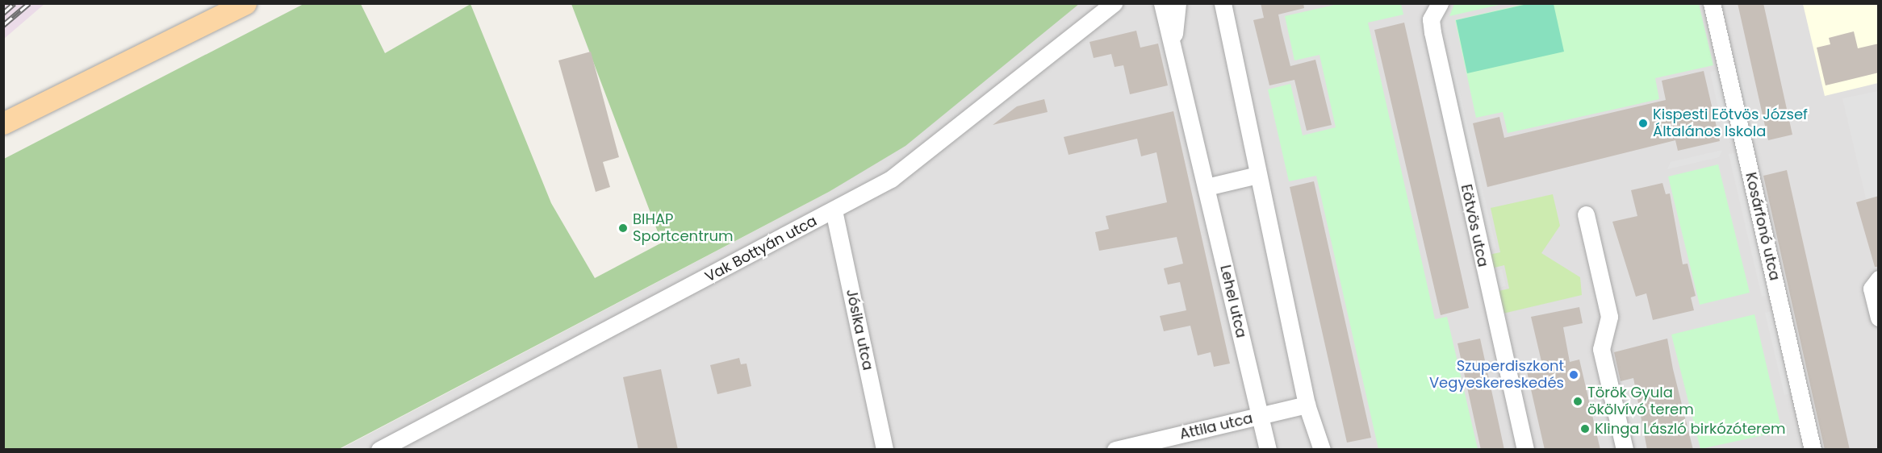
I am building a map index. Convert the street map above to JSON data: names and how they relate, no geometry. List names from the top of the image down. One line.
{"streets":{"street":["Eötvös utca","Kosárfonó utca","Vak Bottyán utca","Lehel utca","Jósika utca","Attila utca"]},"crossings":[["Vak Bottyán utca","Jósika utca"],["Lehel utca","Attila utca"]],"places":["Kispesti Eötvös József Általános Iskola","BIHAP Sportcentrum","Szuperdiszkont Vegyeskereskedés","Török Gyula ökölvívó terem","Klinga László birkózóterem"]}
